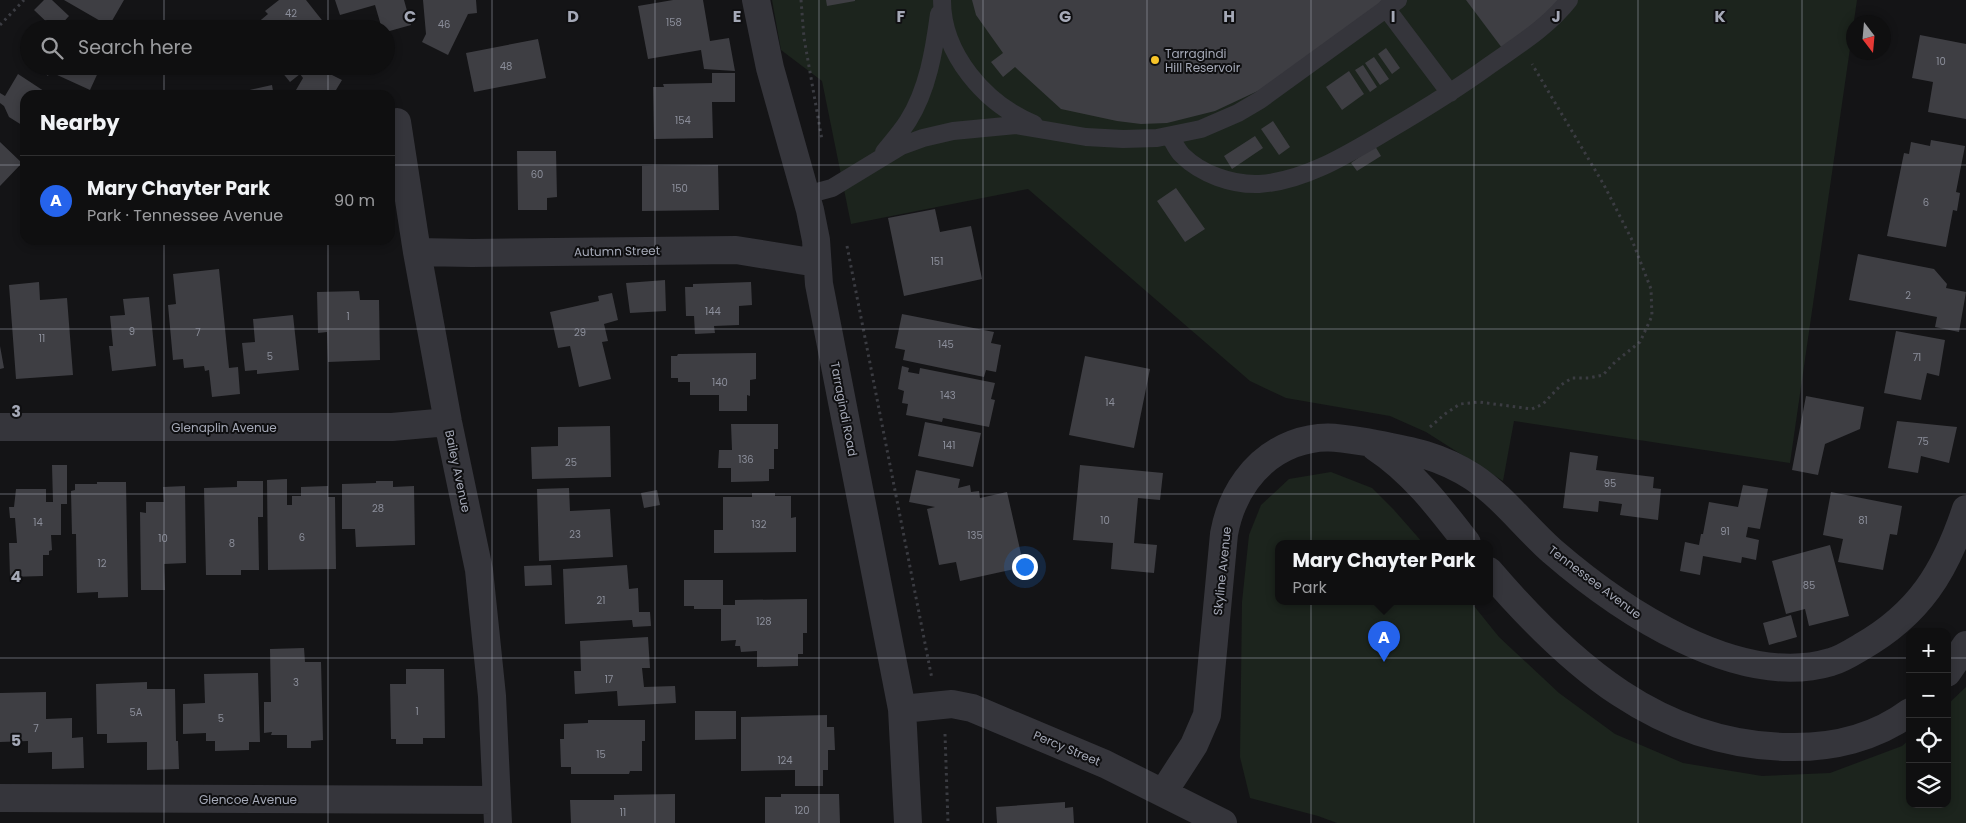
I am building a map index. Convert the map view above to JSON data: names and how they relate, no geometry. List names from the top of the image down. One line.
{"streets":{"street":["Autumn Street","Tarragindi Road","Glenaplin Avenue","Bailey Avenue","Skyline Avenue","Tennessee Avenue","Percy Street","Glencoe Avenue"]},"crossings":[["Autumn Street","Tarragindi Road"],["Autumn Street","Bailey Avenue"],["Tarragindi Road","Percy Street"],["Glenaplin Avenue","Bailey Avenue"],["Bailey Avenue","Glencoe Avenue"],["Skyline Avenue","Tennessee Avenue"],["Skyline Avenue","Percy Street"]],"places":["Tarragindi Hill Reservoir"],"house_numbers":["42","158","46","10","48","154","60","150","6","151","2","144","1","9","7","29","11","145","5","71","140","143","14","75","141","136","25","95","28","10","81","14","132","91","23","135","6","10","8","12","85","21","128","17","3","1","5A","5","7","15","124","120","11"],"north":"bottom","page":{"search":"Search here","heading":"Nearby","list":[{"mark":"A","name":"Mary Chayter Park","note":"Park · Tennessee Avenue","value":"90 m"}],"popup":["Mary Chayter Park","Park"],"pins":"A","map_buttons":["+","−"]},"grid":{"columns":["C","D","E","F","G","H","I","J","K"],"rows":["3","4","5"]}}
